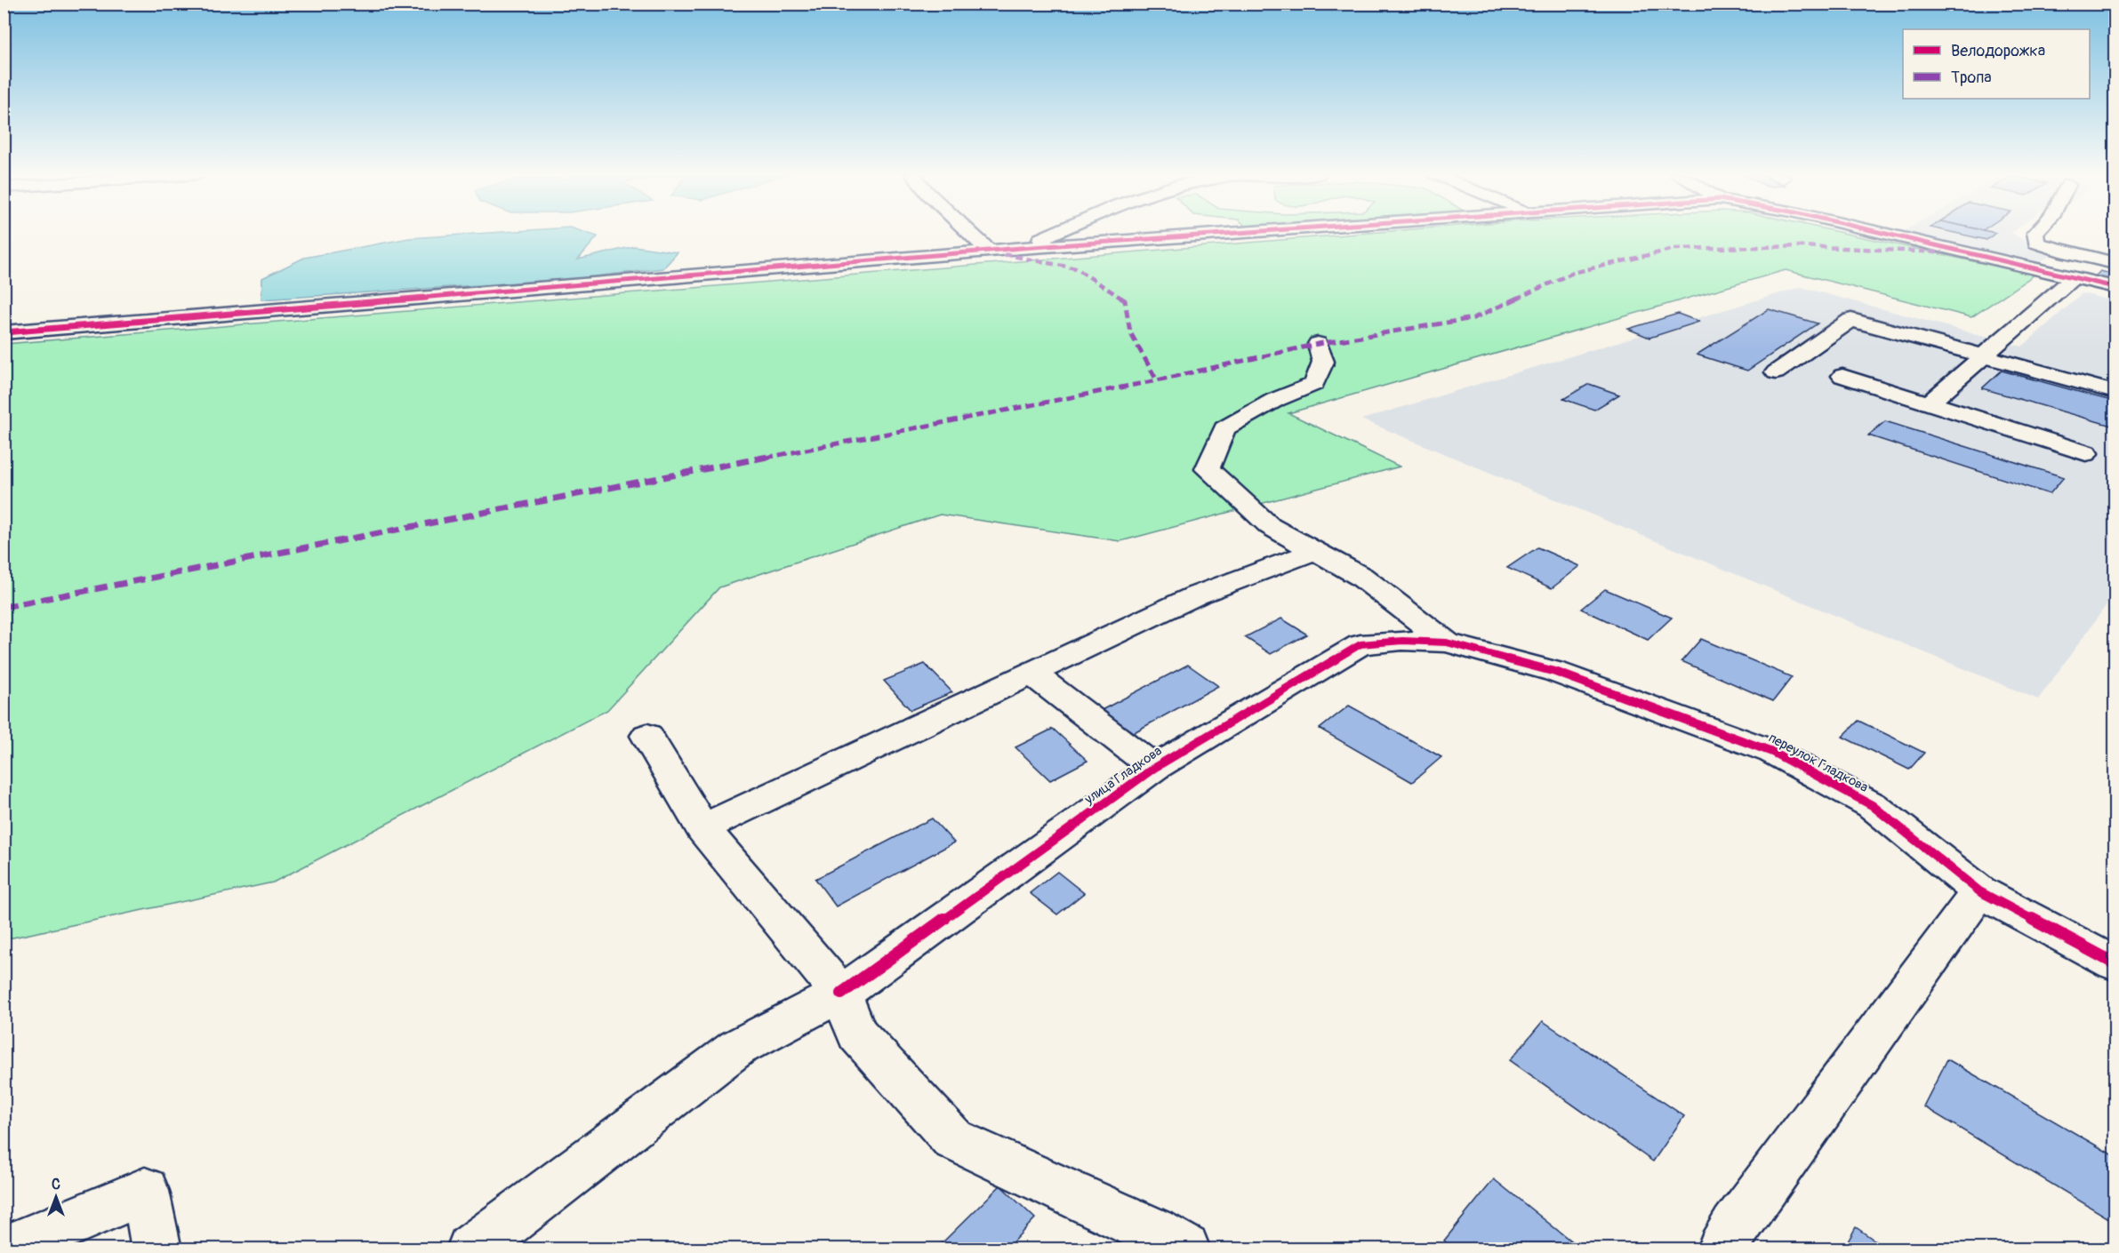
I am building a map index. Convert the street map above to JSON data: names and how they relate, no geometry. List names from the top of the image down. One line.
{"streets":{"street":["переулок Гладкова","улица Гладкова"]},"crossings":[["переулок Гладкова","улица Гладкова"]],"legend":["Велодорожка","Тропа"],"north":"top"}
